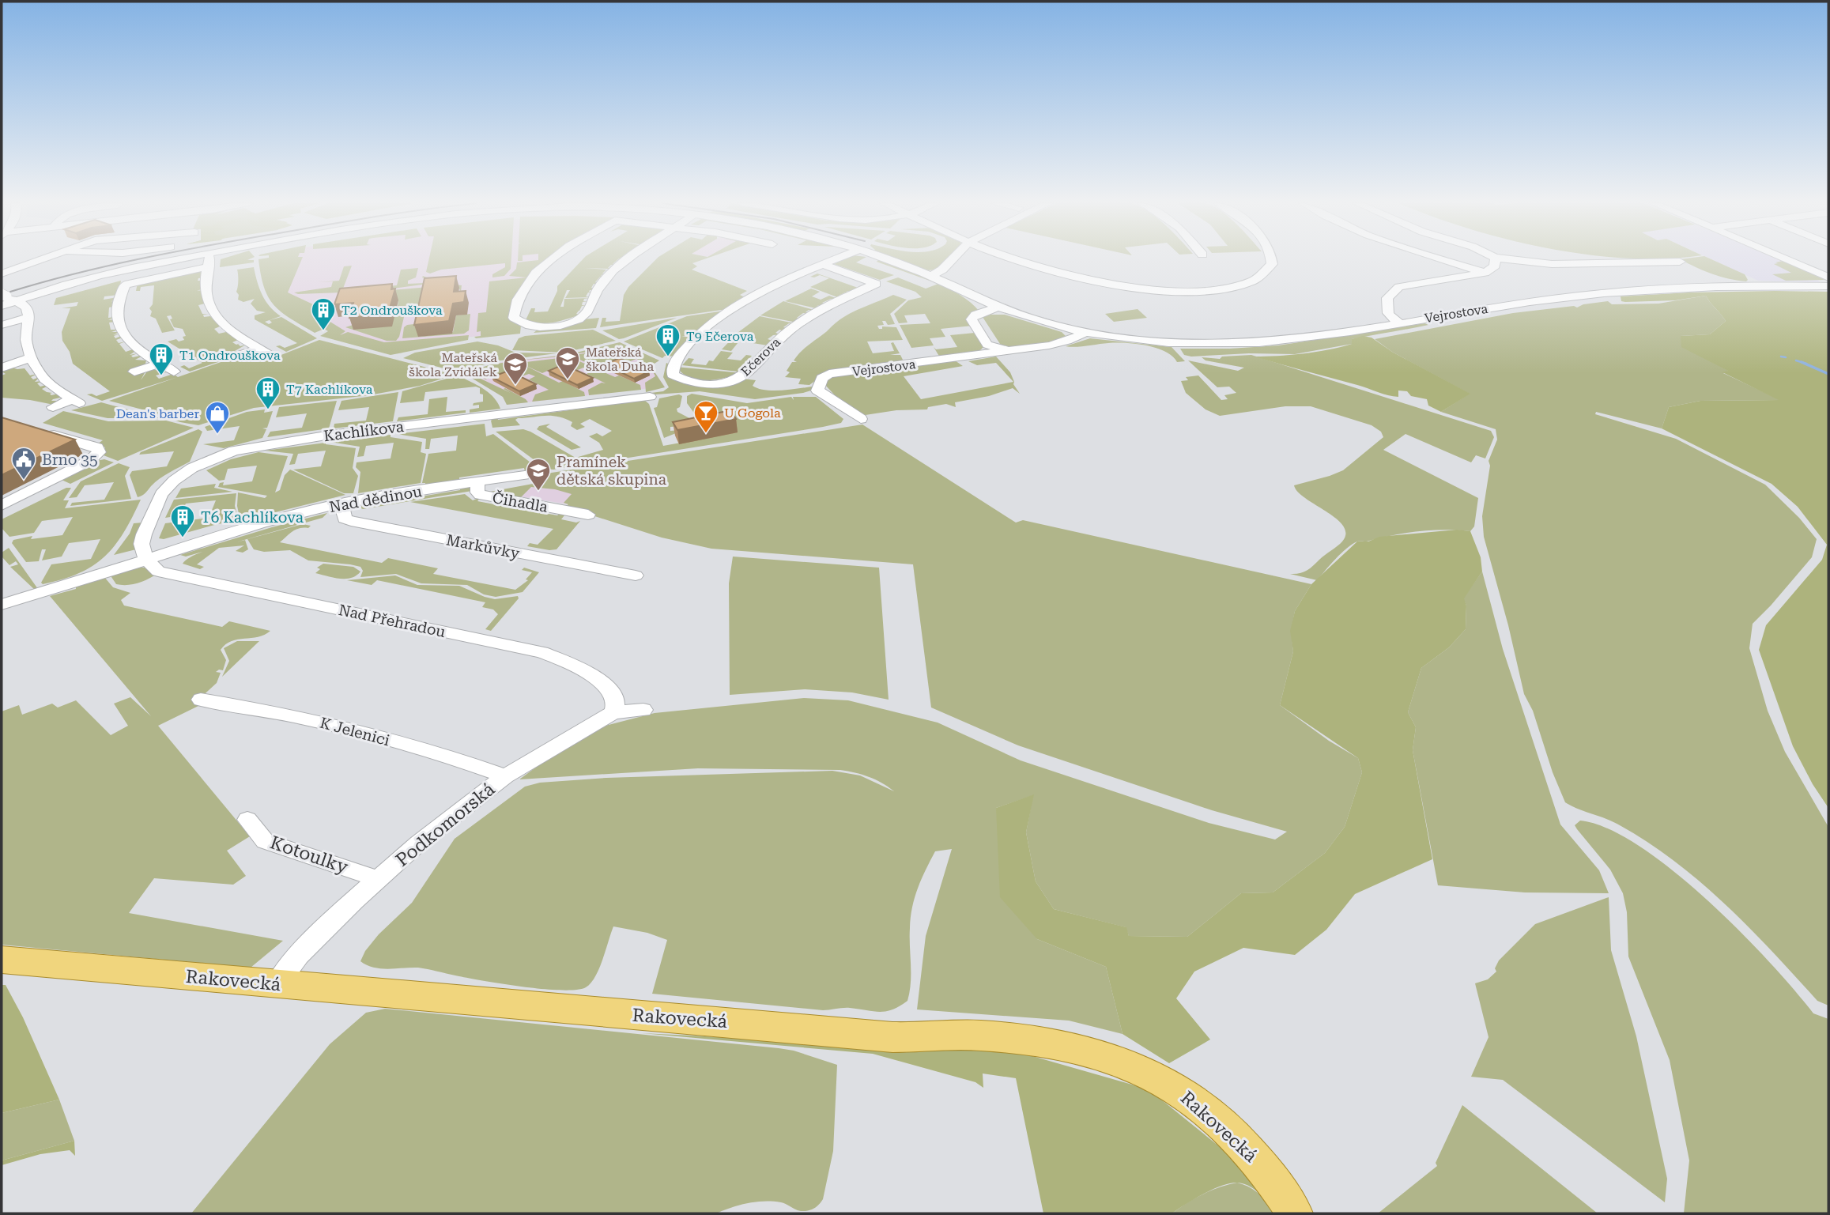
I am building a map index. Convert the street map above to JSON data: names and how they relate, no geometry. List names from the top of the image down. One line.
{"streets":{"main road":["Rakovecká"],"street":["Vejrostova","Ečerova","Kachlíkova","Nad dědinou","Čihadla","Markůvky","Nad Přehradou","K Jelenici","Podkomorská","Kotoulky"]},"crossings":[["Kachlíkova","Nad dědinou"],["Kachlíkova","Nad Přehradou"],["Nad dědinou","Čihadla"],["Nad dědinou","Markůvky"],["Nad dědinou","Nad Přehradou"],["Nad Přehradou","Podkomorská"],["K Jelenici","Podkomorská"],["Podkomorská","Kotoulky"],["Podkomorská","Rakovecká"]],"places":{"building":["T2 Ondrouškova","T9 Ečerova","T1 Ondrouškova","T7 Kachlíkova","T6 Kachlíkova"],"school or university":["Mateřská škola Duha","Mateřská škola Zvídálek","Pramínek dětská skupina"],"bar":["U Gogola"],"shop":["Dean's barber"],"public building":["Brno 35"]}}
